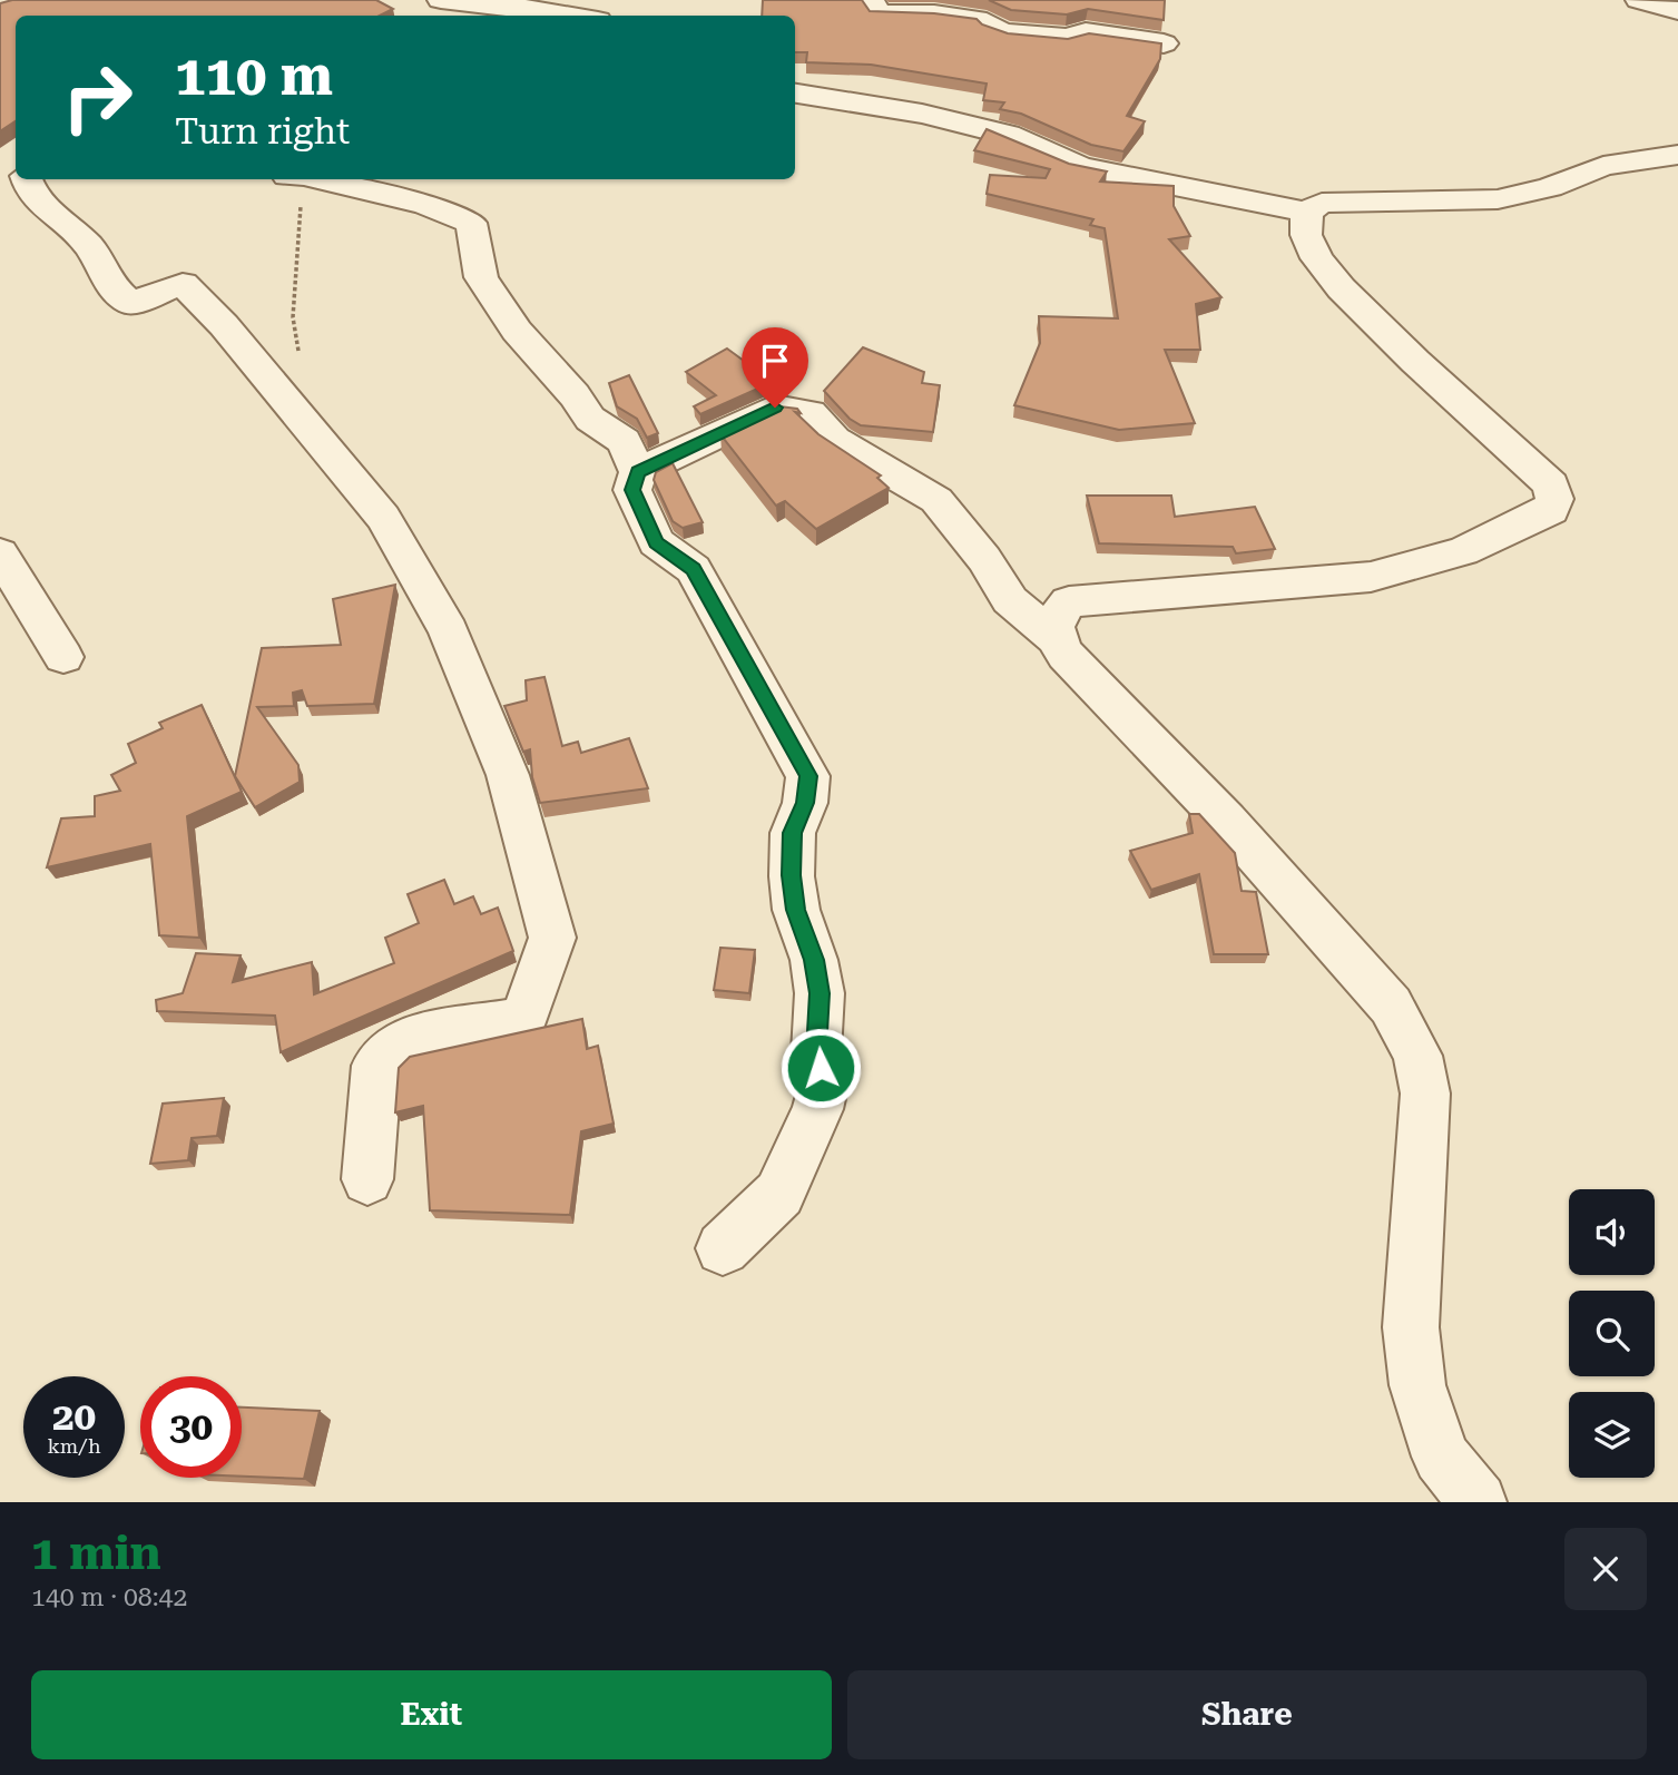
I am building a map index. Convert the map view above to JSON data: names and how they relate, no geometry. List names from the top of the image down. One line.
{"page":{"turn":["110 m","Turn right"],"speed":"20 km/h","limit":"30","heading":["1 min","140 m · 08:42"],"buttons":["Exit","Share"]}}
